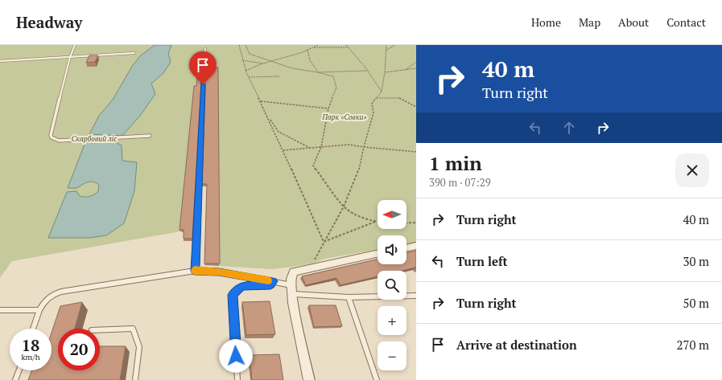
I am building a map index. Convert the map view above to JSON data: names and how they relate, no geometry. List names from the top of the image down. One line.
{"parks":["Парк «Совки»","Скарбовий ліс"],"north":"left","page":{"header":"Headway","nav":["Home","Map","About","Contact"],"turn":["40 m","Turn right"],"heading":["1 min","390 m · 07:29"],"list":[{"name":"Turn right","value":"40 m"},{"name":"Turn left","value":"30 m"},{"name":"Turn right","value":"50 m"},{"name":"Arrive at destination","value":"270 m"}],"map_buttons":["+","−"],"speed":"18 km/h","limit":"20"}}
